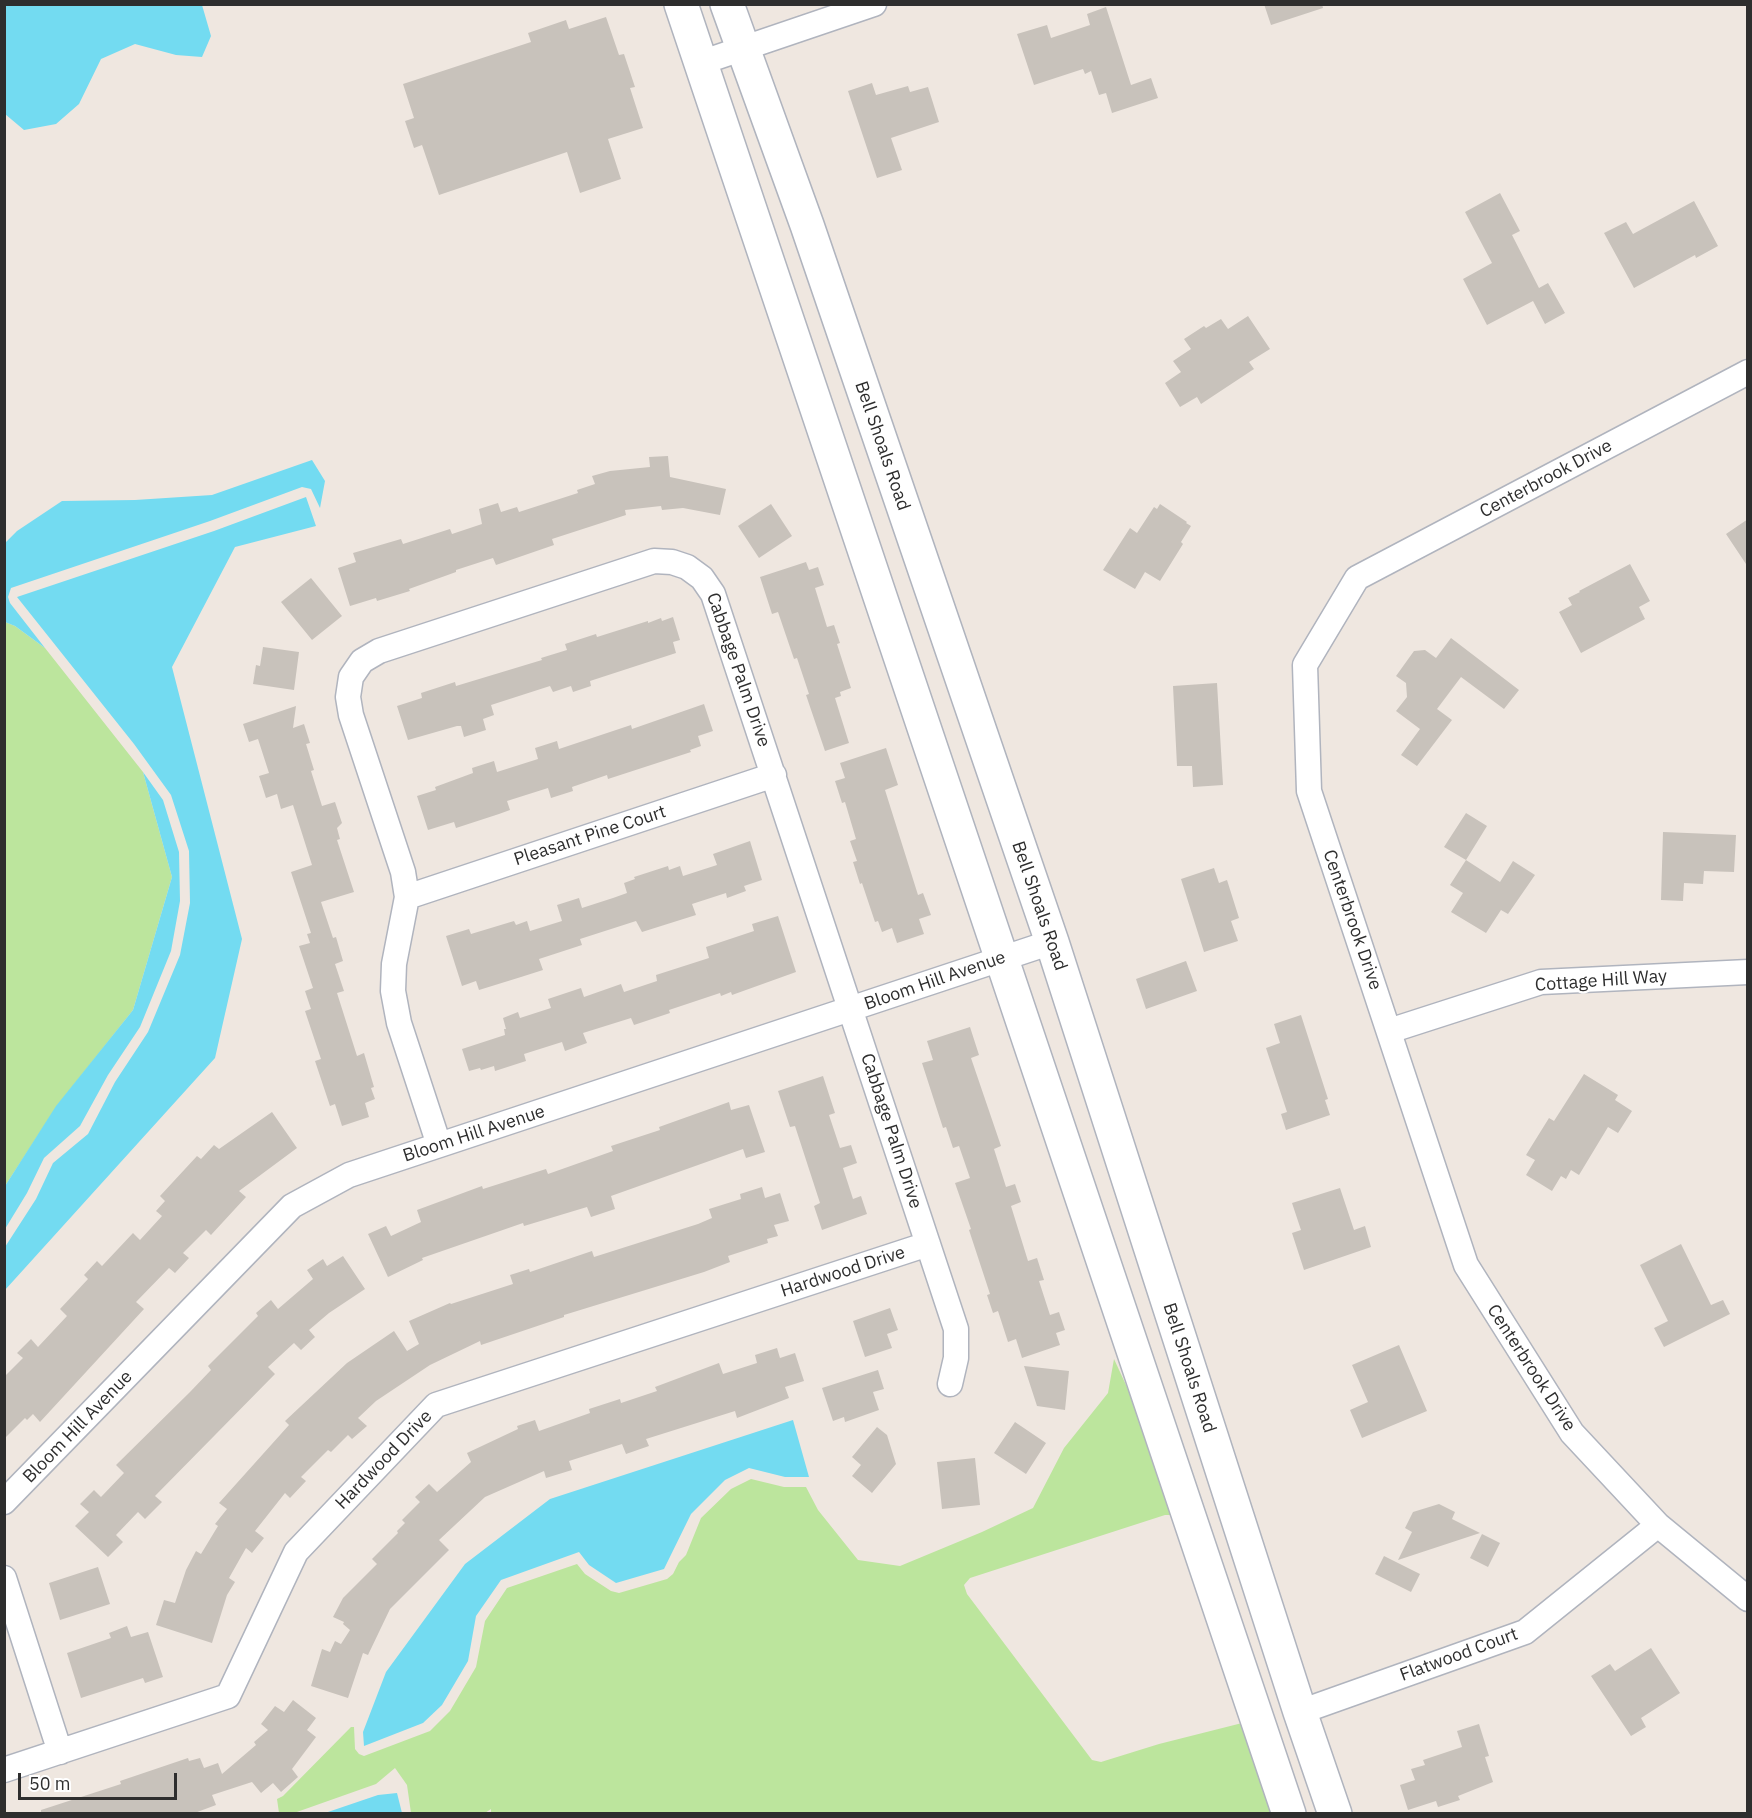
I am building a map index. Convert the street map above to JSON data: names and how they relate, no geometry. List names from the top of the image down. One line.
{"streets":{"main road":["Bell Shoals Road"],"street":["Centerbrook Drive","Cabbage Palm Drive","Pleasant Pine Court","Bloom Hill Avenue","Cottage Hill Way","Hardwood Drive","Flatwood Court"]},"crossings":[["Bell Shoals Road","Bloom Hill Avenue"],["Bell Shoals Road","Flatwood Court"],["Centerbrook Drive","Cottage Hill Way"],["Centerbrook Drive","Flatwood Court"],["Cabbage Palm Drive","Pleasant Pine Court"],["Cabbage Palm Drive","Bloom Hill Avenue"],["Cabbage Palm Drive","Hardwood Drive"]],"scale_bar":"50 m"}
